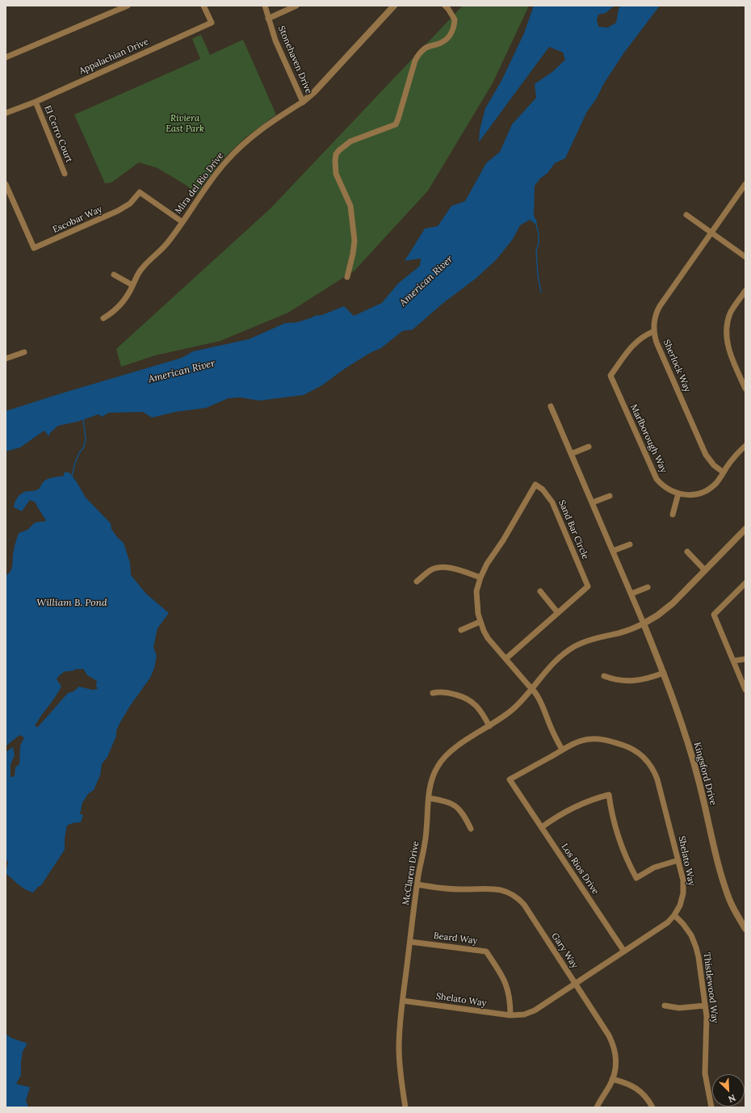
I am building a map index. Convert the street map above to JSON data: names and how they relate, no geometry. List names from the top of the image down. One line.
{"streets":{"street":["Appalachian Drive","Stonehaven Drive","El Cerro Court","Mira del Rio Drive","Escobar Way","Sherlock Way","Marlborough Way","Sand Bar Circle","Kingsford Drive","Shelato Way","Los Rios Drive","McClaren Drive","Beard Way","Gary Way","Thistlewood Way"]},"crossings":[["Appalachian Drive","El Cerro Court"],["Stonehaven Drive","Mira del Rio Drive"],["Mira del Rio Drive","Escobar Way"],["Sherlock Way","Marlborough Way"],["Kingsford Drive","McClaren Drive"],["Shelato Way","Los Rios Drive"],["Shelato Way","McClaren Drive"],["Shelato Way","Beard Way"],["Shelato Way","Gary Way"],["Shelato Way","Thistlewood Way"],["McClaren Drive","Beard Way"],["McClaren Drive","Gary Way"]],"water":["American River","William B. Pond"],"parks":["Riviera East Park"],"north":"bottom right"}
